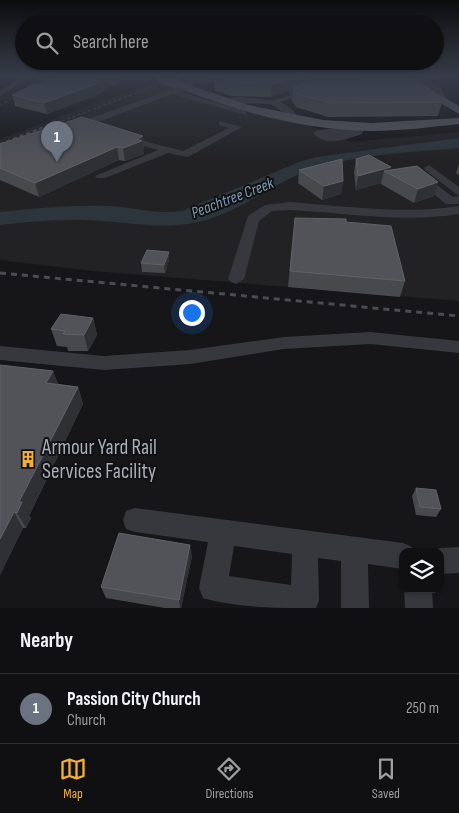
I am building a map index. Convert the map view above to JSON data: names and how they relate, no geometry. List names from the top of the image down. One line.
{"water":["Peachtree Creek"],"places":{"building":["Armour Yard Rail Services Facility"]},"page":{"search":"Search here","pins":"1","heading":"Nearby","list":[{"mark":"1","name":"Passion City Church","note":"Church","value":"250 m"}],"nav":["Map","Directions","Saved"]}}
